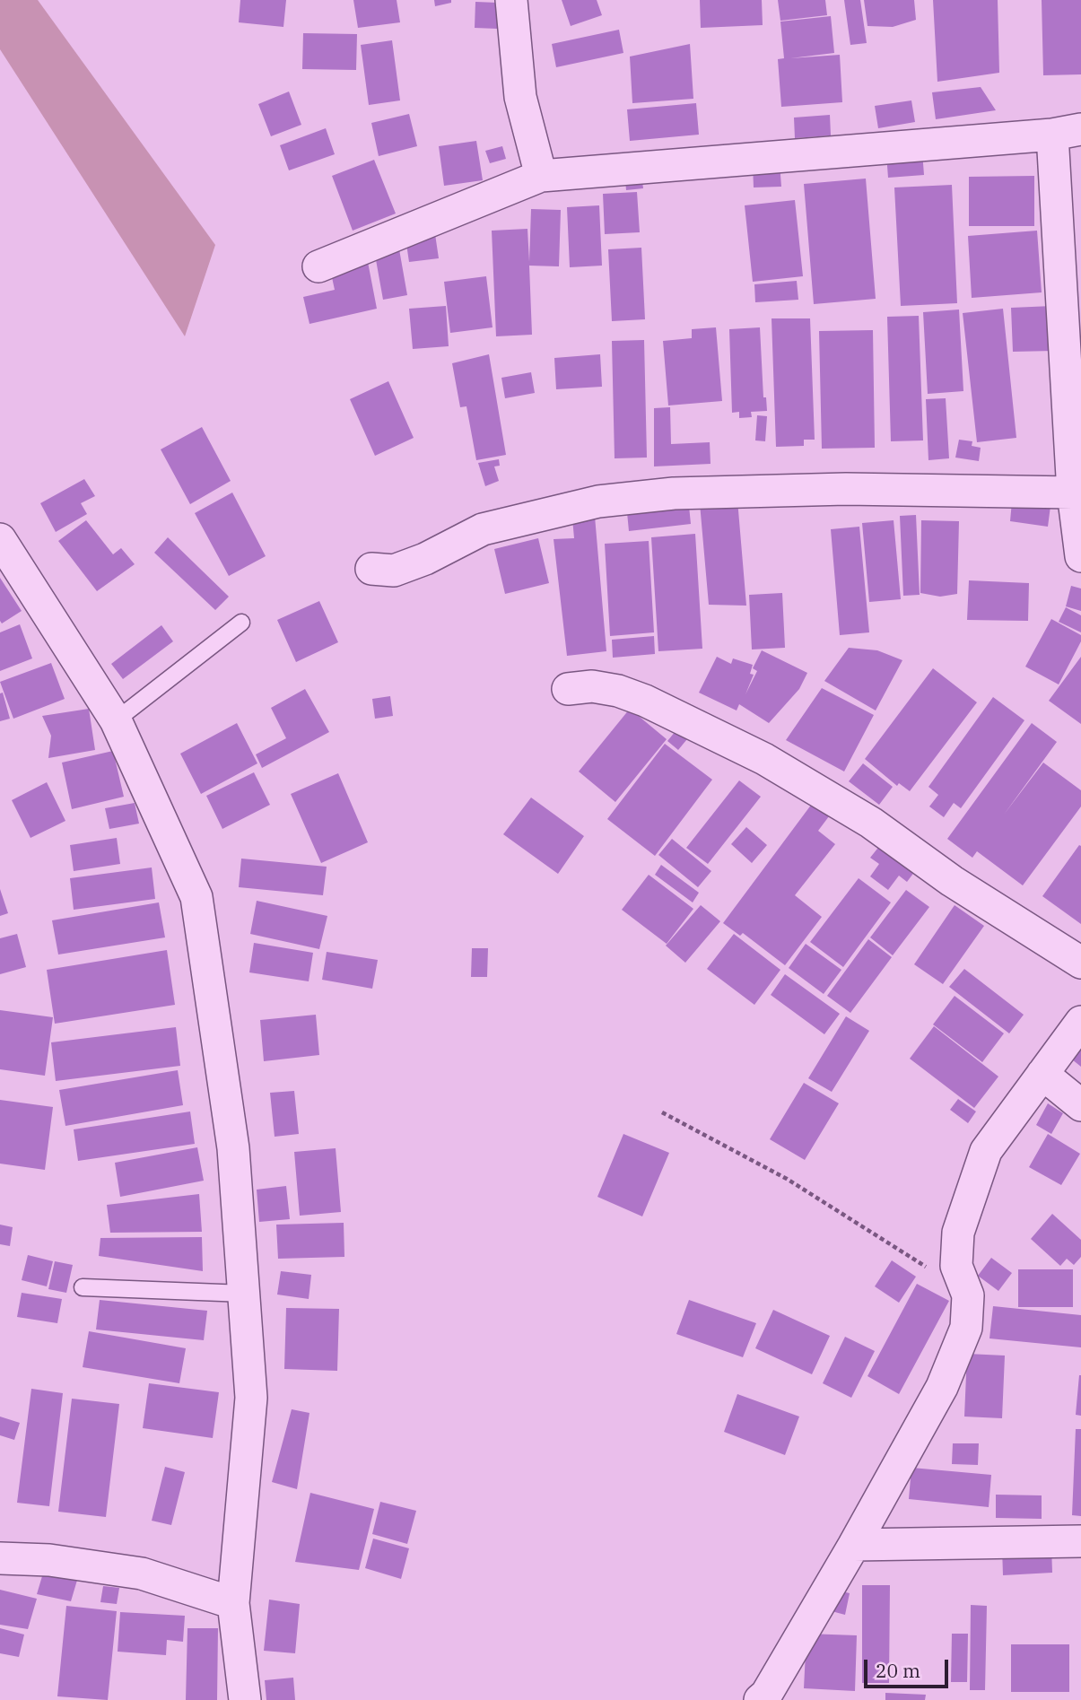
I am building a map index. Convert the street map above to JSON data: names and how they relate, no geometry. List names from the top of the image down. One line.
{"scale_bar":"20 m"}
